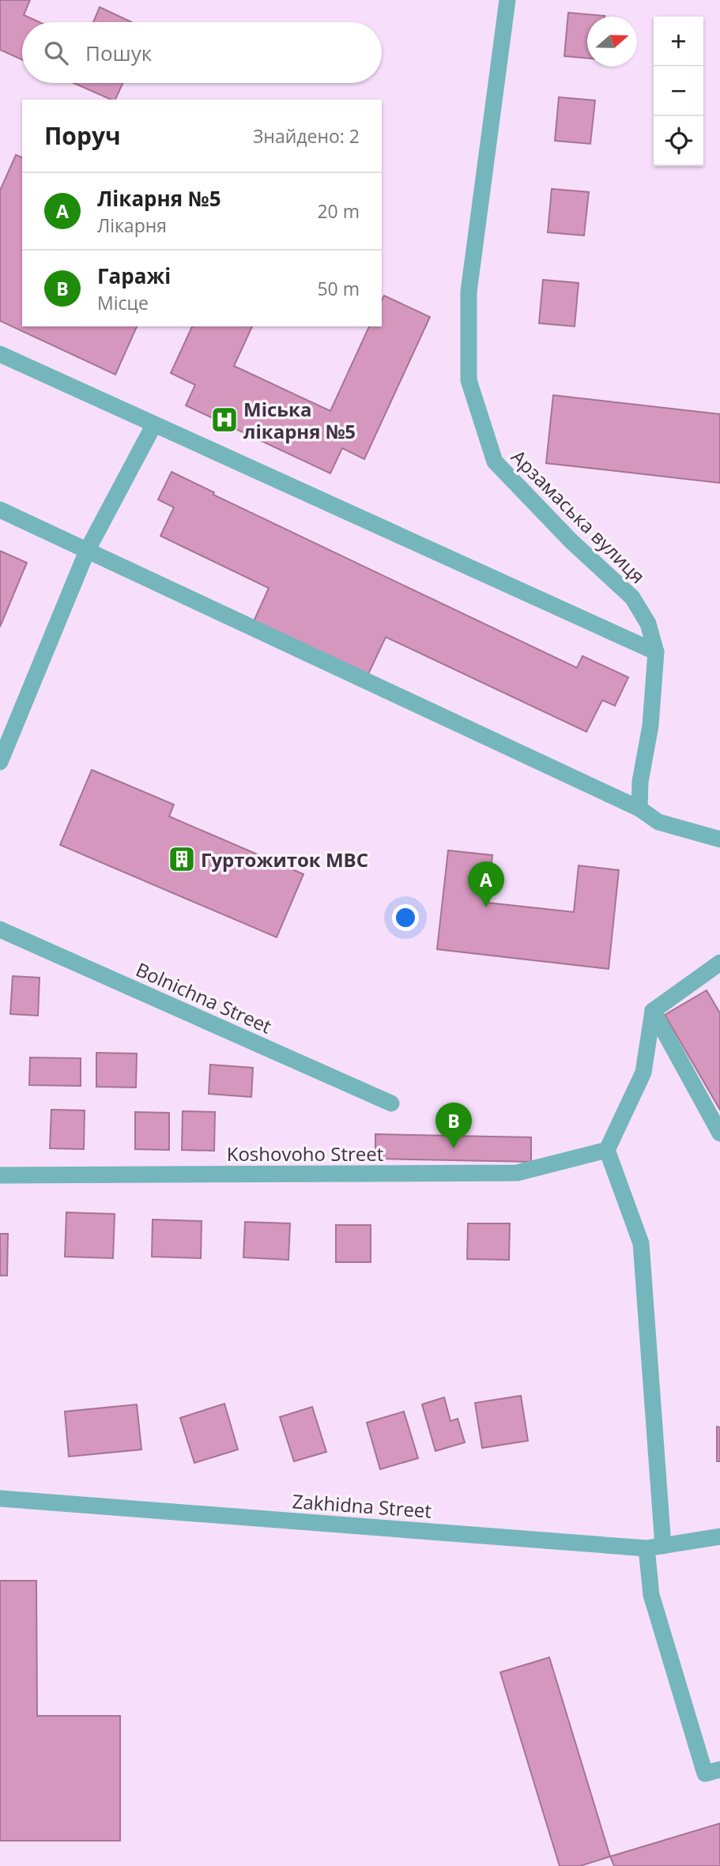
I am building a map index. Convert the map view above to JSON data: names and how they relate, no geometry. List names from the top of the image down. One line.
{"streets":{"street":["Арзамаська вулиця","Bolnichna Street","Koshovoho Street","Zakhidna Street"]},"places":{"hospital":["Міська лікарня №5"],"building":["Гуртожиток МВС"]},"north":"right","page":{"map_buttons":["+","−"],"search":"Пошук","heading":["Поруч","Знайдено: 2"],"list":[{"mark":"A","name":"Лікарня №5","note":"Лікарня","value":"20 m"},{"mark":"B","name":"Гаражі","note":"Місце","value":"50 m"}],"pins":["A","B"]}}
